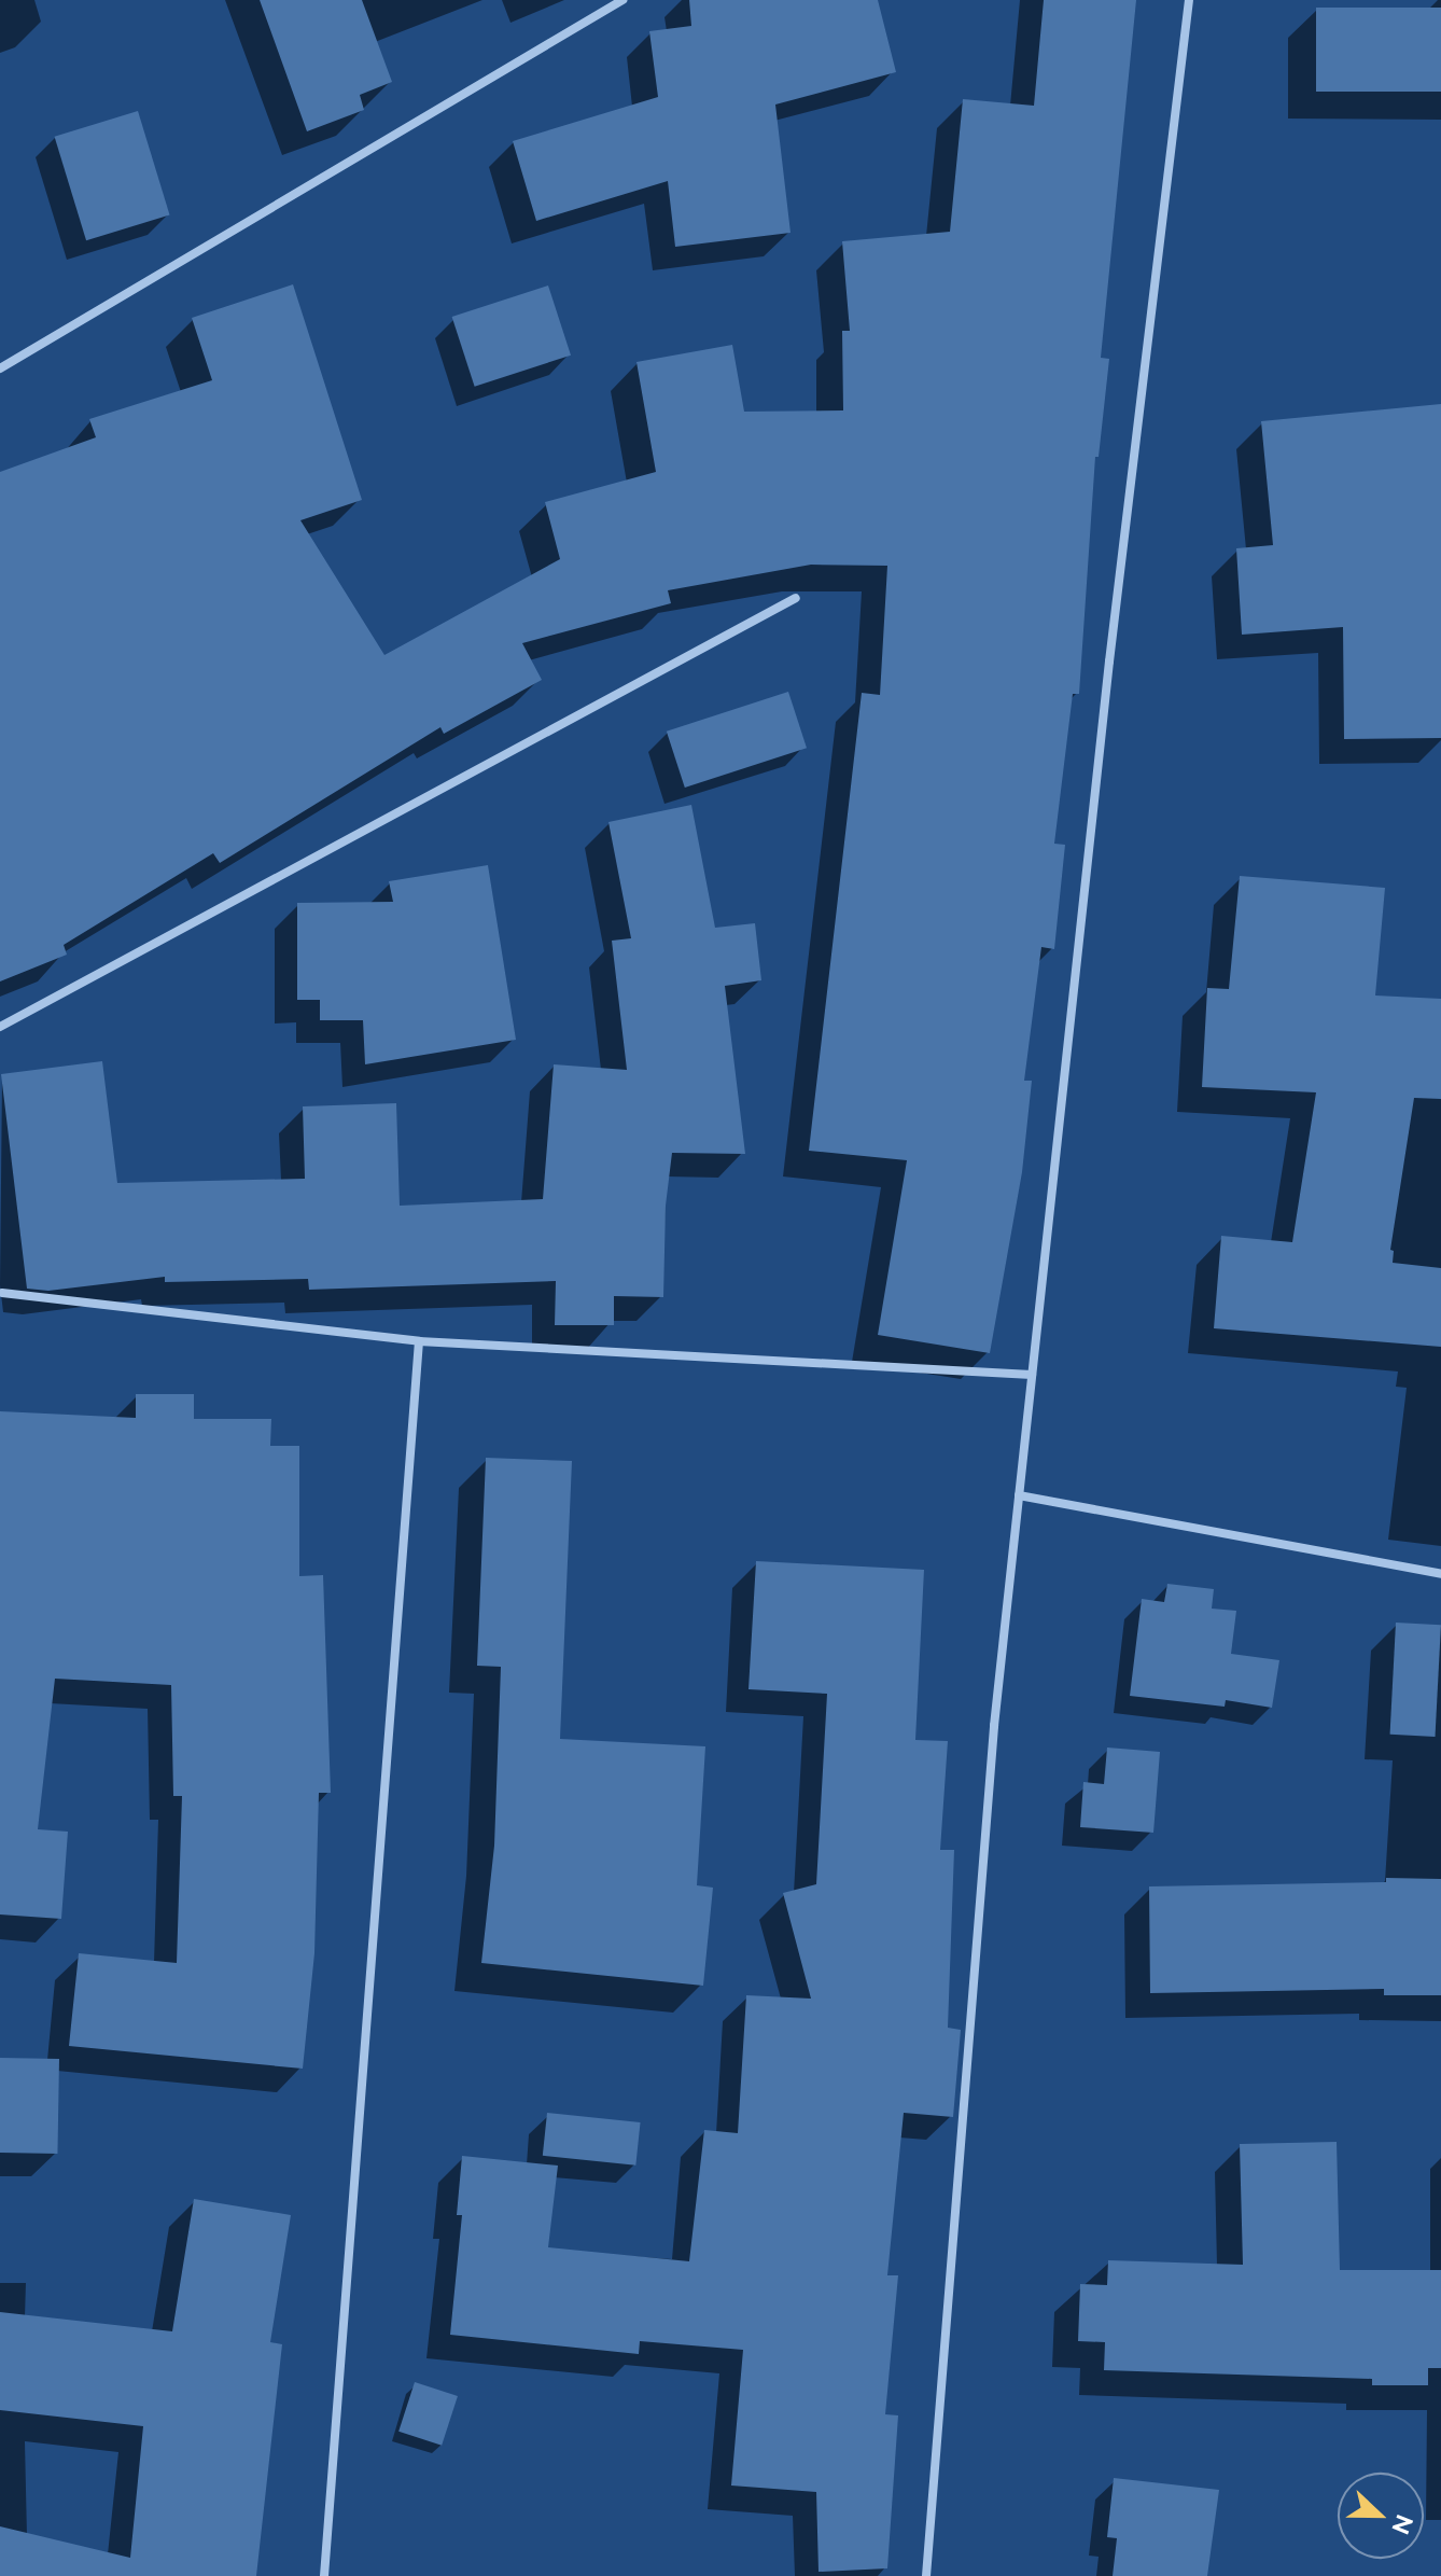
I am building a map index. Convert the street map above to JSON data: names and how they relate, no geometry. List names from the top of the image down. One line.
{"north":"right"}
